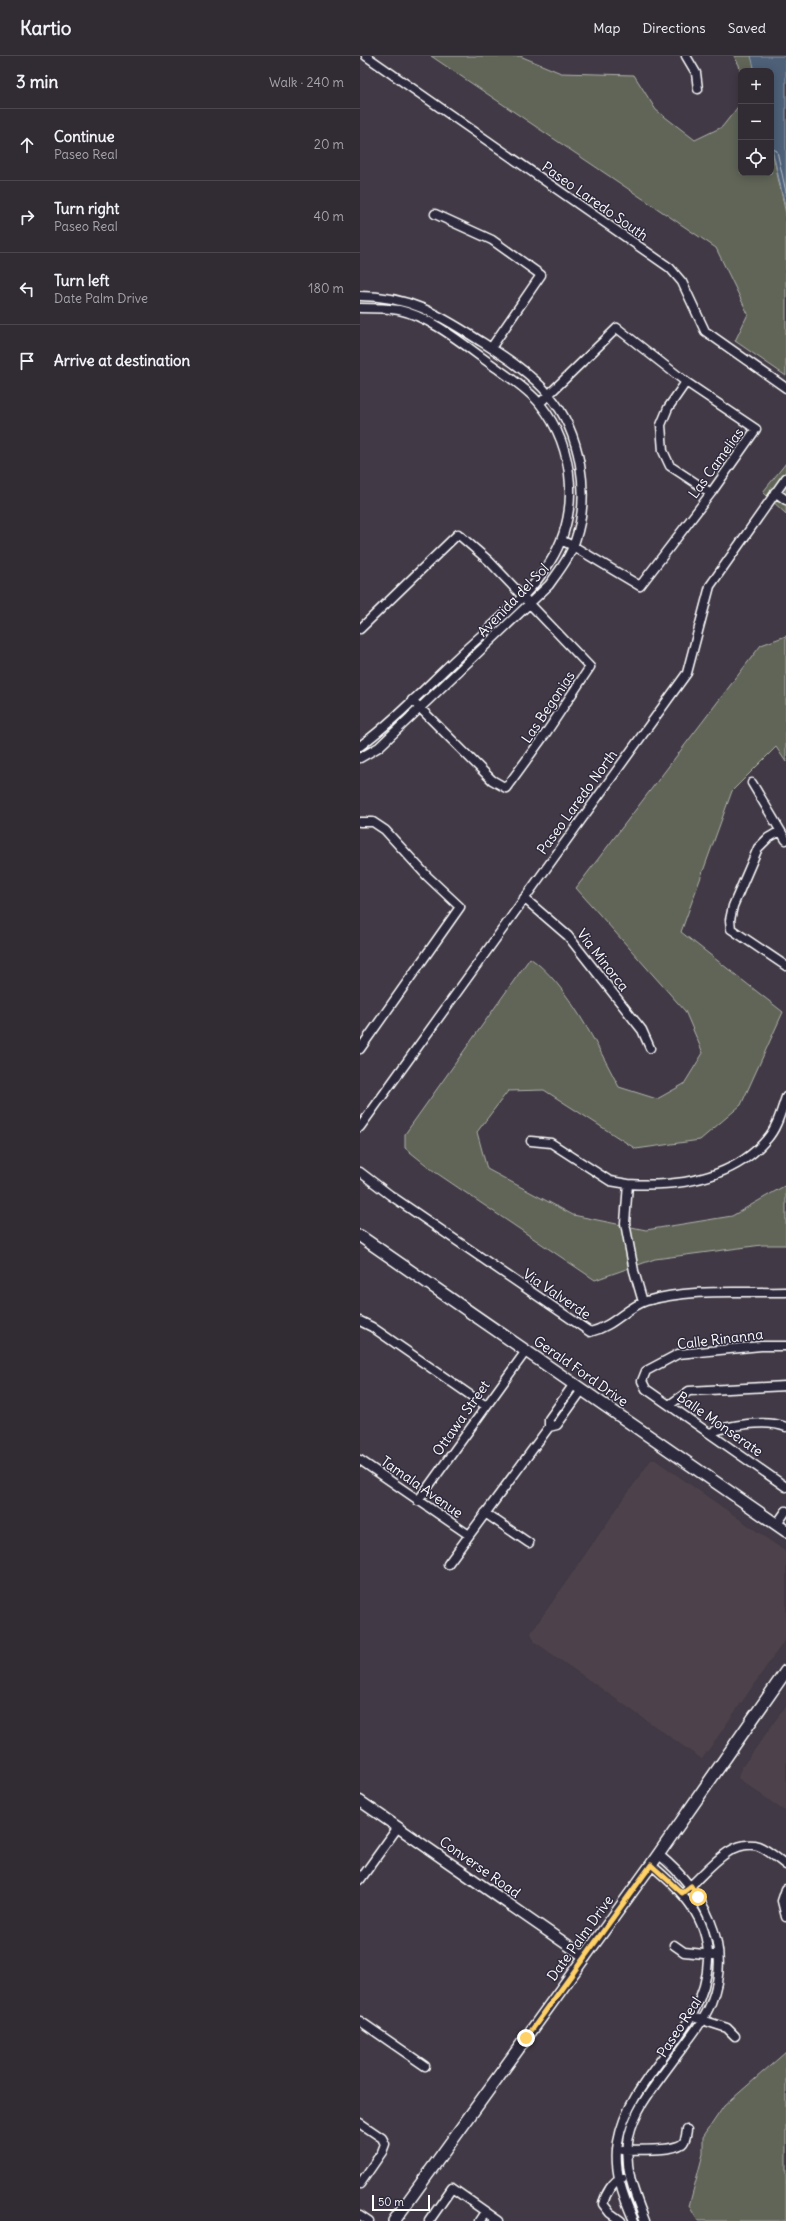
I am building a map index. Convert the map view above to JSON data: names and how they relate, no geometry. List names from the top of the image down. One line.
{"streets":{"main road":["Gerald Ford Drive","Date Palm Drive"],"street":["Paseo Laredo South","Las Camelias","Avenida del Sol","Las Begonias","Paseo Laredo North","Via Minorca","Via Valverde","Calle Rinanna","Ottawa Street","Balle Monserate","Tamala Avenue","Converse Road","Paseo Real"]},"crossings":[["Las Camelias","Avenida del Sol"],["Avenida del Sol","Las Begonias"],["Paseo Laredo North","Via Minorca"],["Calle Rinanna","Balle Monserate"],["Gerald Ford Drive","Ottawa Street"],["Ottawa Street","Tamala Avenue"],["Converse Road","Date Palm Drive"],["Date Palm Drive","Paseo Real"]],"scale_bar":"50 m","page":{"header":"Kartio","nav":["Map","Directions","Saved"],"heading":["3 min","Walk · 240 m"],"map_buttons":["+","−"],"list":[["Continue","Paseo Real","20 m"],["Turn right","Paseo Real","40 m"],["Turn left","Date Palm Drive","180 m"],"Arrive at destination"],"scale":"50 m"}}
